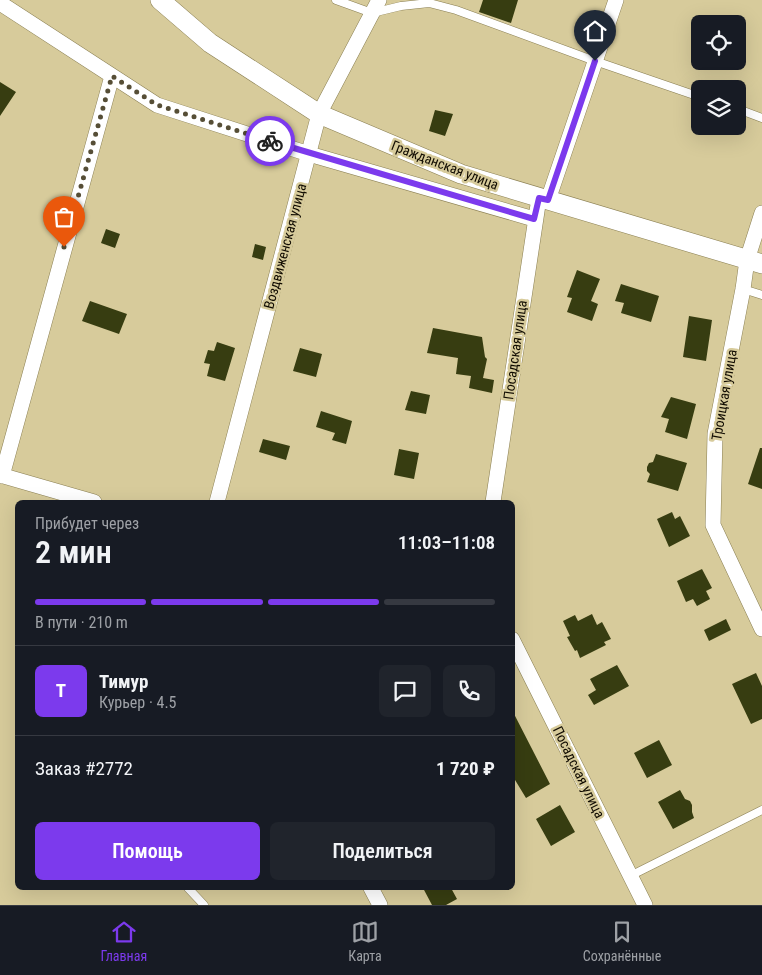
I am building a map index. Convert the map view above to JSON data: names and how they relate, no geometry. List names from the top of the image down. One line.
{"streets":{"street":["Гражданская улица","Воздвиженская улица","Посадская улица","Троицкая улица"]},"crossings":[["Гражданская улица","Воздвиженская улица"],["Гражданская улица","Посадская улица"],["Гражданская улица","Троицкая улица"]],"page":{"heading":["2 мин","Прибудет через","11:03–11:08"],"panel":["Тимур","Курьер · 4.5","Заказ #2772","1 720 ₽"],"bar":"В пути · 210 m","round":"Т","buttons":["Помощь","Поделиться"],"tabs":["Главная","Карта","Сохранённые"]}}
